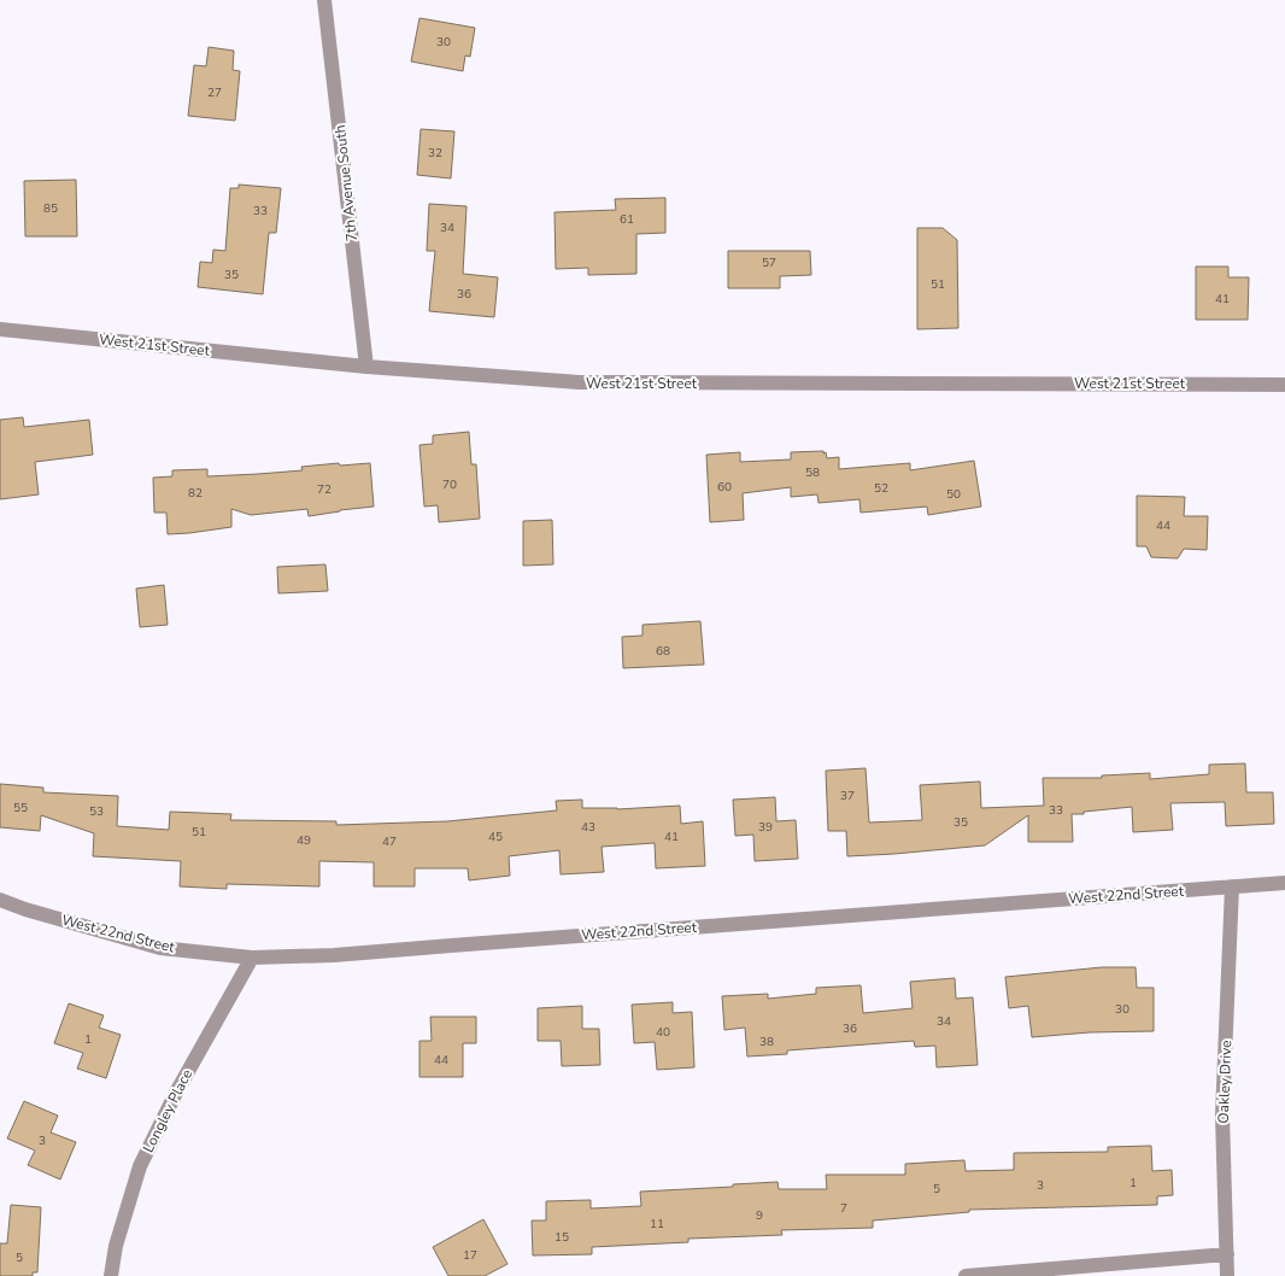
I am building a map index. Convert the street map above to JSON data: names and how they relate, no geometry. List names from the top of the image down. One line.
{"streets":{"street":["7th Avenue South","West 21st Street","West 22nd Street","Oakley Drive","Longley Place"]},"crossings":[["7th Avenue South","West 21st Street"],["West 22nd Street","Oakley Drive"],["West 22nd Street","Longley Place"]],"house_numbers":["30","27","32","85","33","61","34","57","35","51","36","41","58","70","60","52","72","82","50","44","68","37","55","33","53","35","43","39","51","45","41","49","47","30","34","36","40","1","38","44","3","1","3","5","7","9","11","15","17","5"]}
